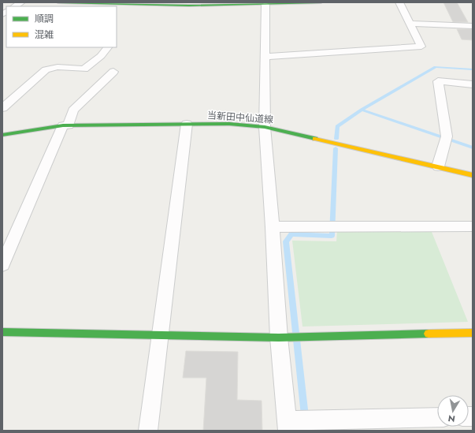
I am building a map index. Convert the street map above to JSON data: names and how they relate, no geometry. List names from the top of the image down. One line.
{"streets":{"street":["当新田中仙道線"]},"legend":["順調","混雑"],"north":"bottom"}
